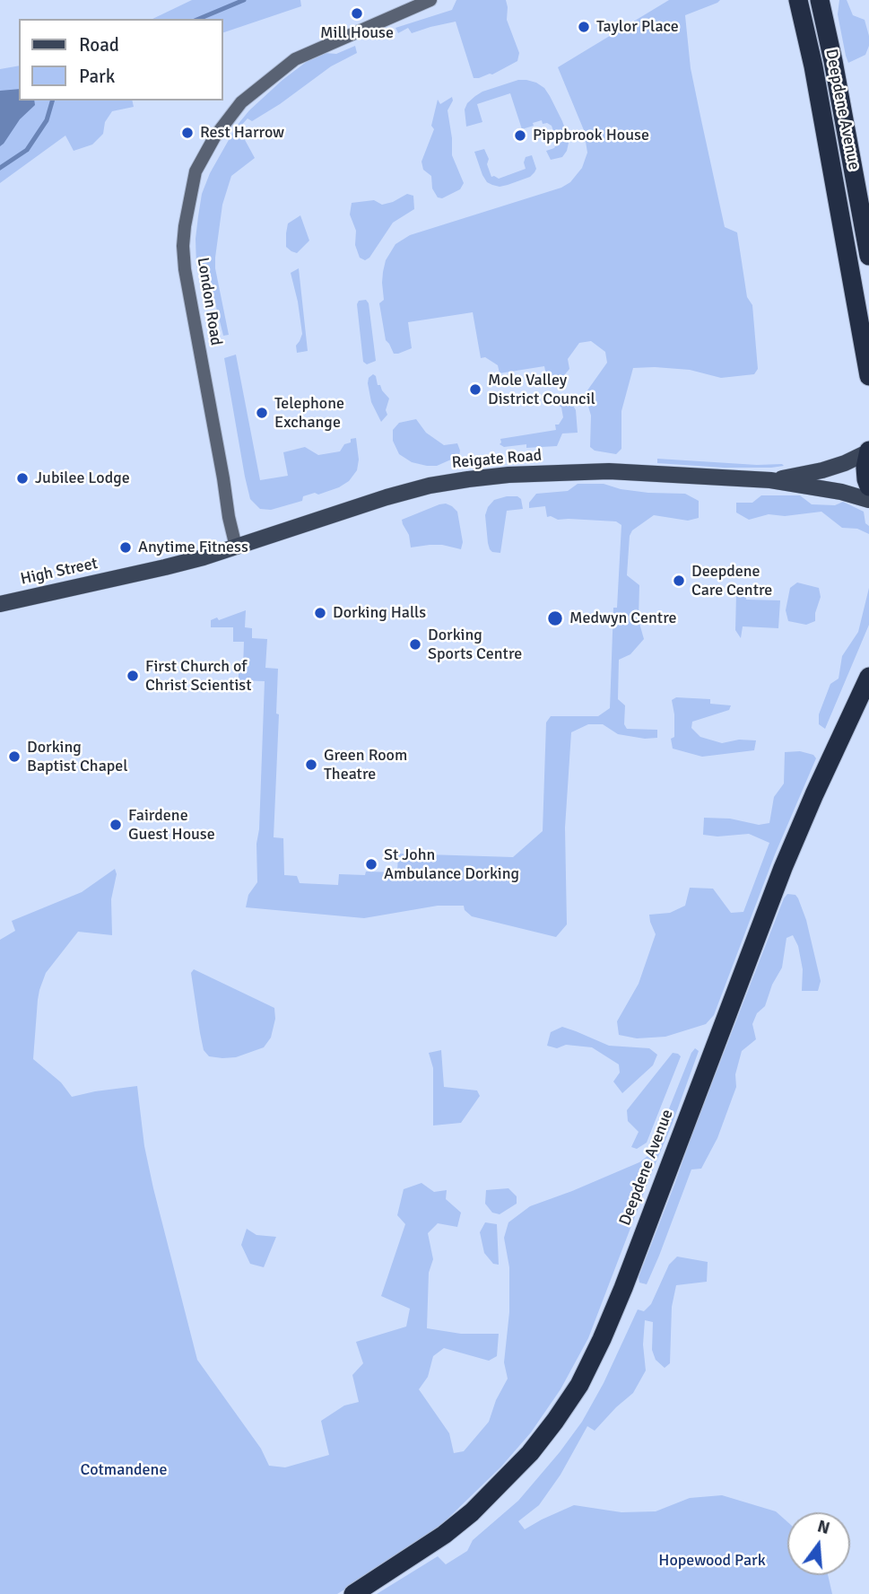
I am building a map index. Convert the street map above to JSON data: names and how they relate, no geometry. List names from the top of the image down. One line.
{"streets":{"highway":["Deepdene Avenue"],"main road":["Reigate Road","High Street"],"street":["London Road"]},"crossings":[["London Road","Reigate Road"],["London Road","High Street"],["Reigate Road","High Street"]],"parks":["Cotmandene","Hopewood Park"],"places":["Mill House","Taylor Place","Rest Harrow","Pippbrook House","Mole Valley District Council","Telephone Exchange","Jubilee Lodge","Anytime Fitness","Deepdene Care Centre","Dorking Halls","Medwyn Centre","Dorking Sports Centre","First Church of Christ Scientist","Dorking Baptist Chapel","Green Room Theatre","Fairdene Guest House","St John Ambulance Dorking"],"legend":["Road","Park"],"north":"top"}
